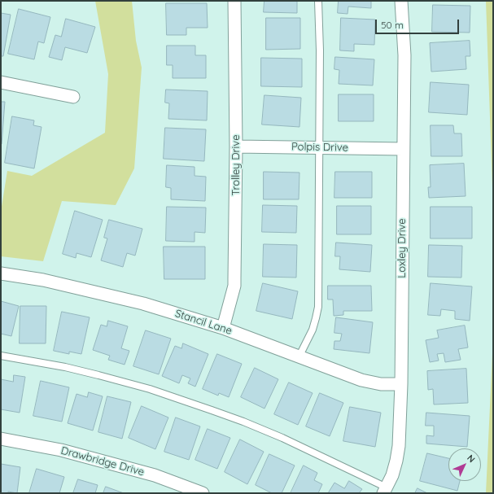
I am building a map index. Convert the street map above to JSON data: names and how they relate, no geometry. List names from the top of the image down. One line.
{"streets":{"street":["Polpis Drive","Trolley Drive","Loxley Drive","Stancil Lane","Drawbridge Drive"]},"crossings":[["Polpis Drive","Trolley Drive"],["Polpis Drive","Loxley Drive"],["Trolley Drive","Stancil Lane"],["Loxley Drive","Stancil Lane"]],"scale_bar":"50 m","north":"top right"}
